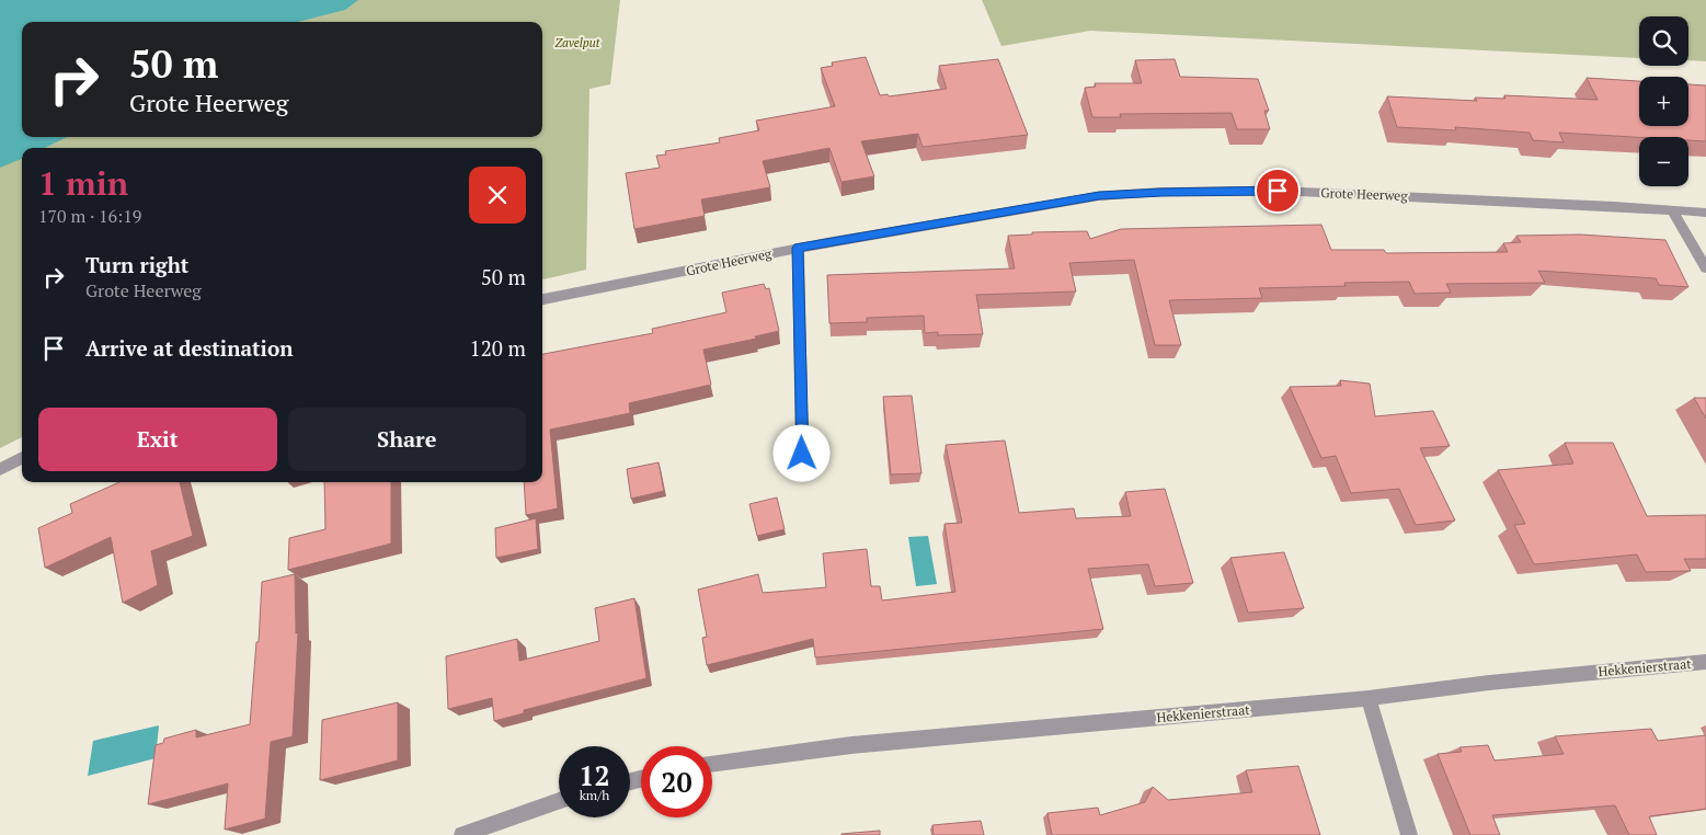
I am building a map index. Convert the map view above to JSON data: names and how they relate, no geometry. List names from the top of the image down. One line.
{"streets":{"street":["Grote Heerweg","Hekkenierstraat"]},"parks":["Zavelput"],"page":{"map_buttons":["+","−"],"turn":["50 m","Grote Heerweg"],"heading":["1 min","170 m · 16:19"],"list":[{"name":"Turn right","note":"Grote Heerweg","value":"50 m"},{"name":"Arrive at destination","value":"120 m"}],"buttons":["Exit","Share"],"speed":"12 km/h","limit":"20"}}
